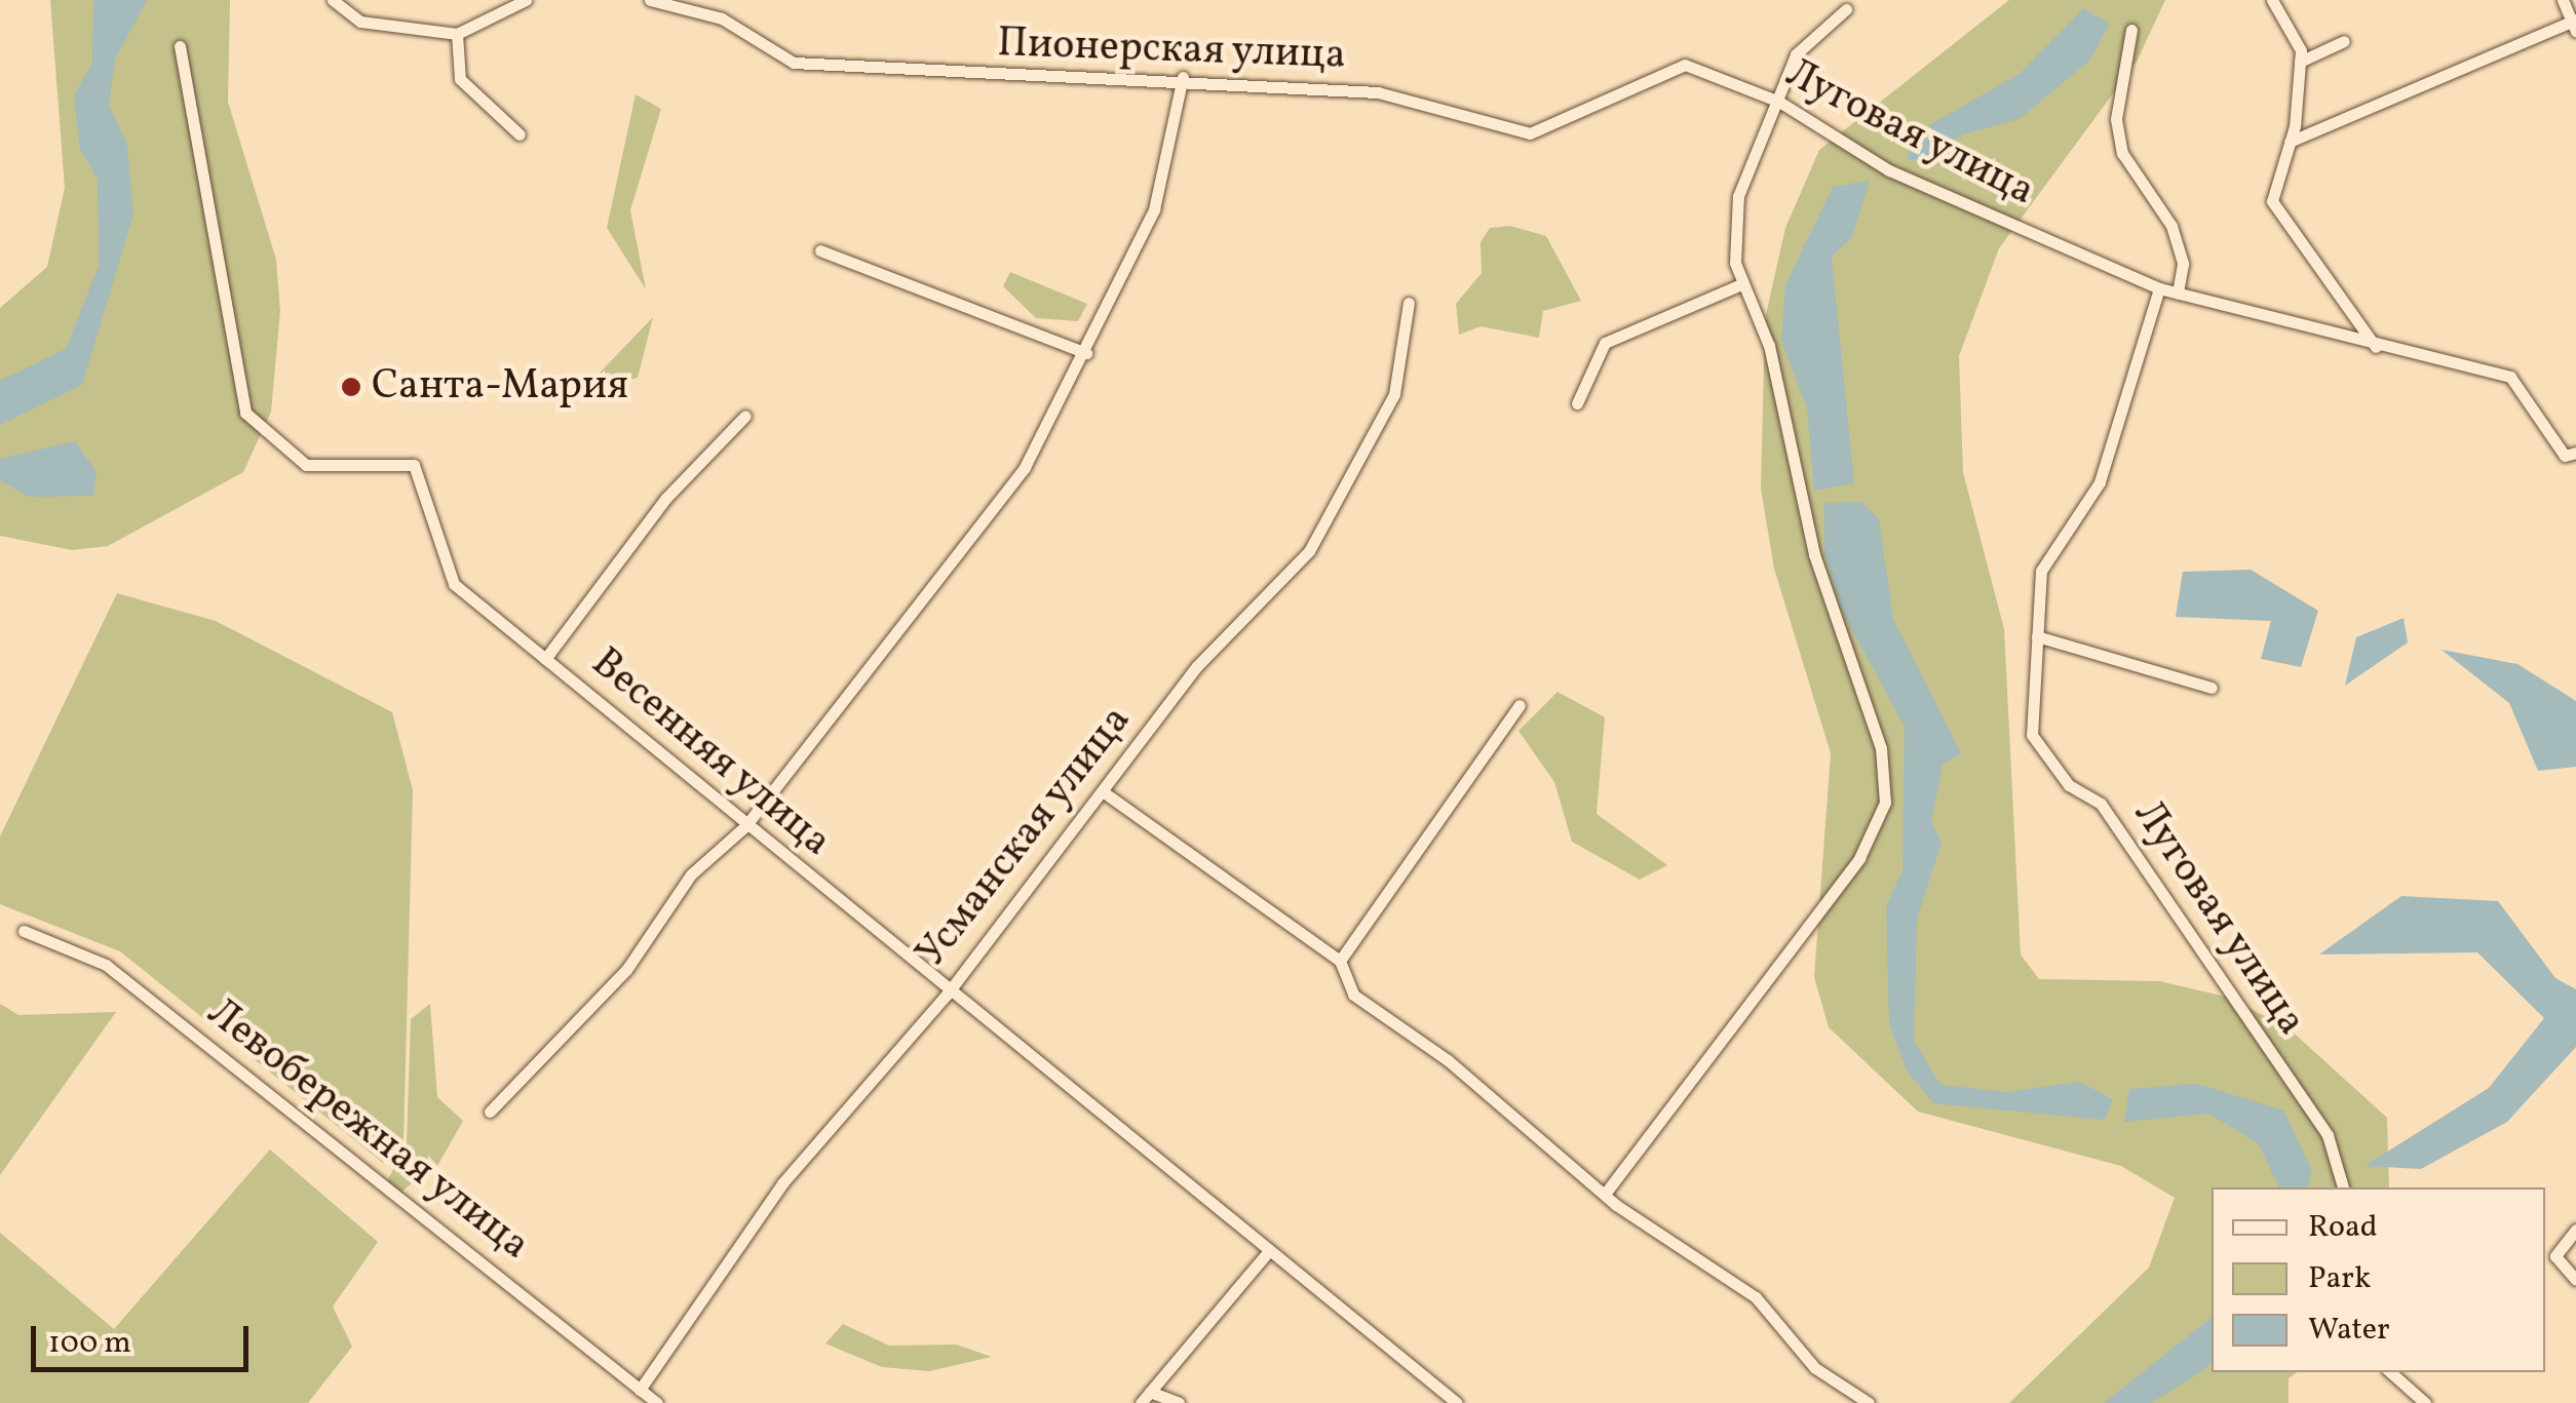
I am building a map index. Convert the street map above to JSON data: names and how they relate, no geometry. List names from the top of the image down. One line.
{"streets":{"street":["Пионерская улица","Луговая улица","Весенняя улица","Усманская улица","Левобережная улица"]},"crossings":[["Пионерская улица","Луговая улица"],["Весенняя улица","Усманская улица"],["Усманская улица","Левобережная улица"]],"places":["Санта-Мария"],"legend":["Road","Park","Water"],"scale_bar":"100 m"}
